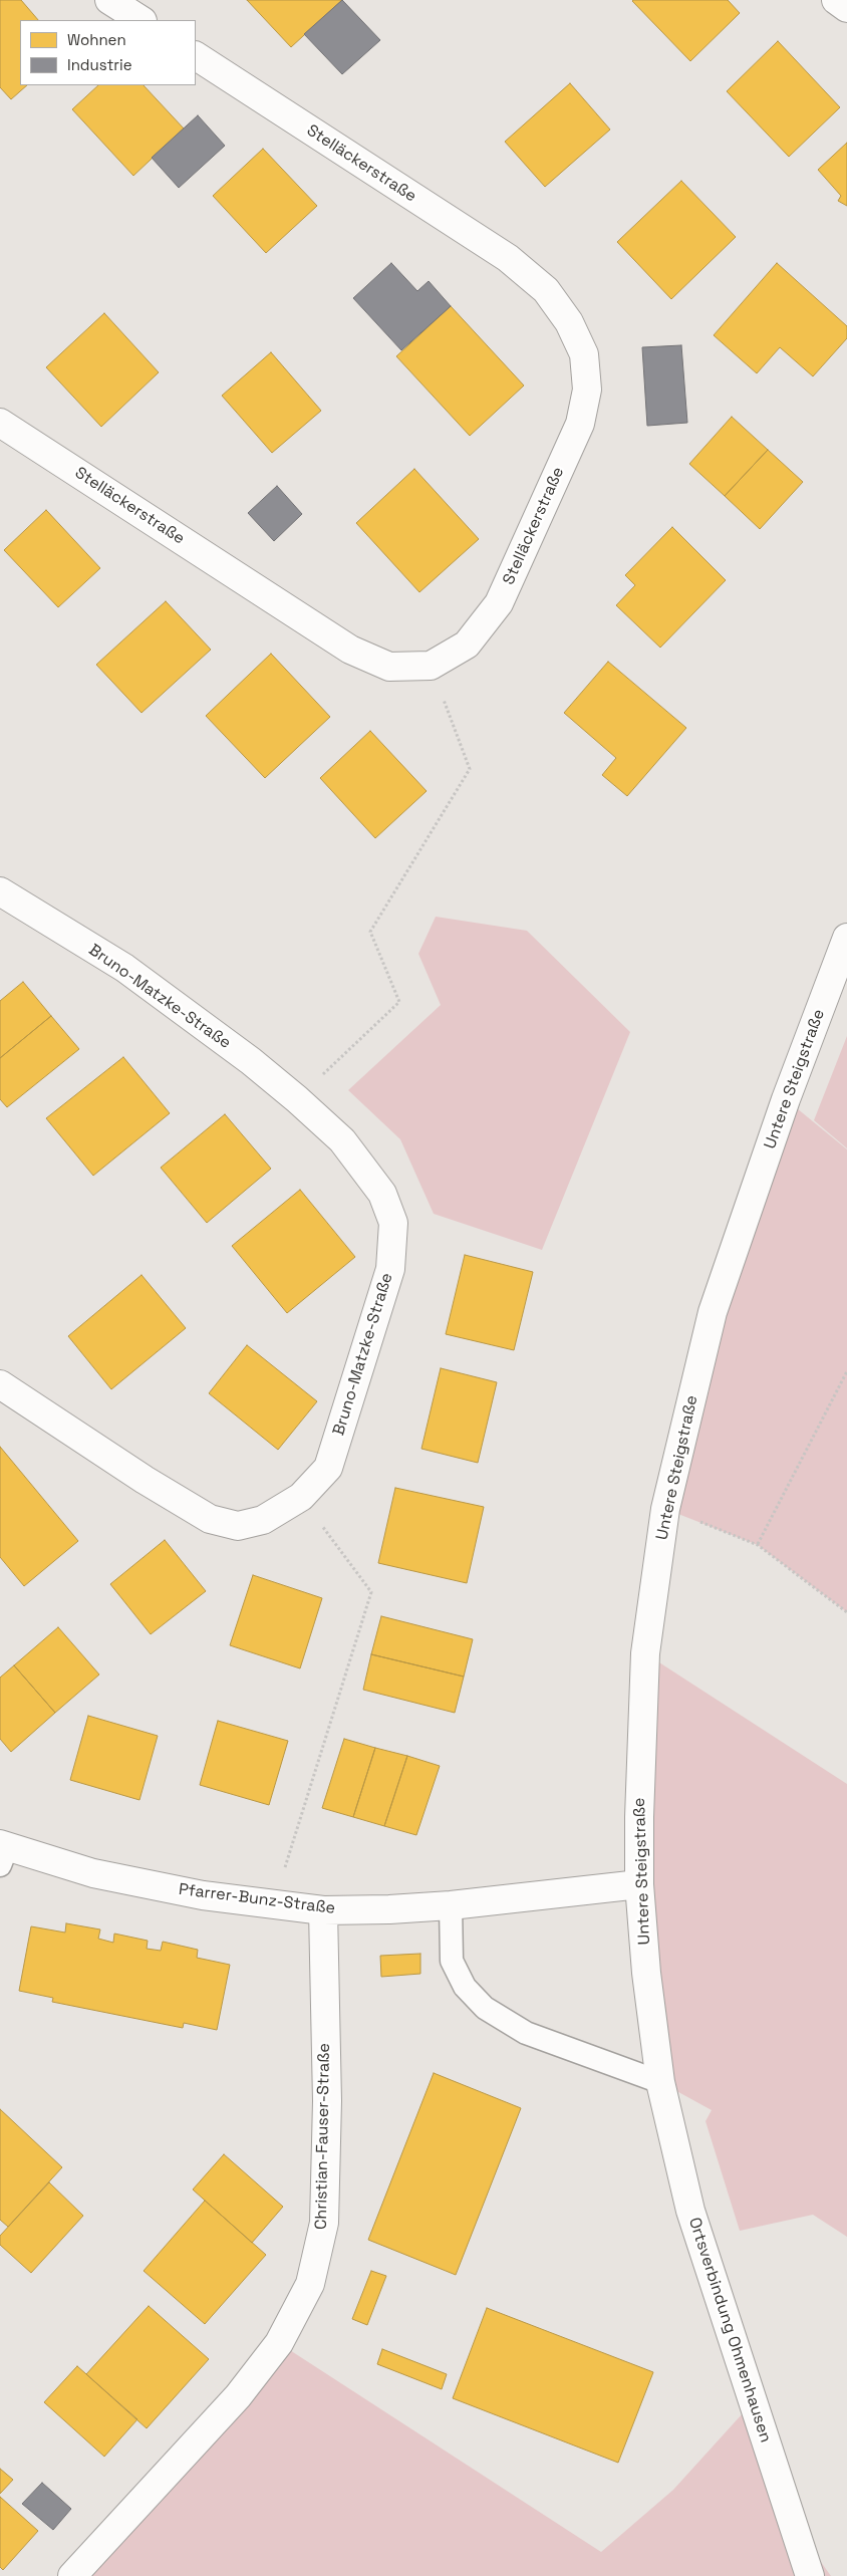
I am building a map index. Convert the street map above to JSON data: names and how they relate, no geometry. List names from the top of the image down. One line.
{"streets":{"street":["Stelläckerstraße","Bruno-Matzke-Straße","Untere Steigstraße","Pfarrer-Bunz-Straße","Christian-Fauser-Straße","Ortsverbindung Ohmenhausen"]},"crossings":[["Untere Steigstraße","Pfarrer-Bunz-Straße"],["Untere Steigstraße","Ortsverbindung Ohmenhausen"],["Pfarrer-Bunz-Straße","Christian-Fauser-Straße"]],"legend":["Wohnen","Industrie"]}
